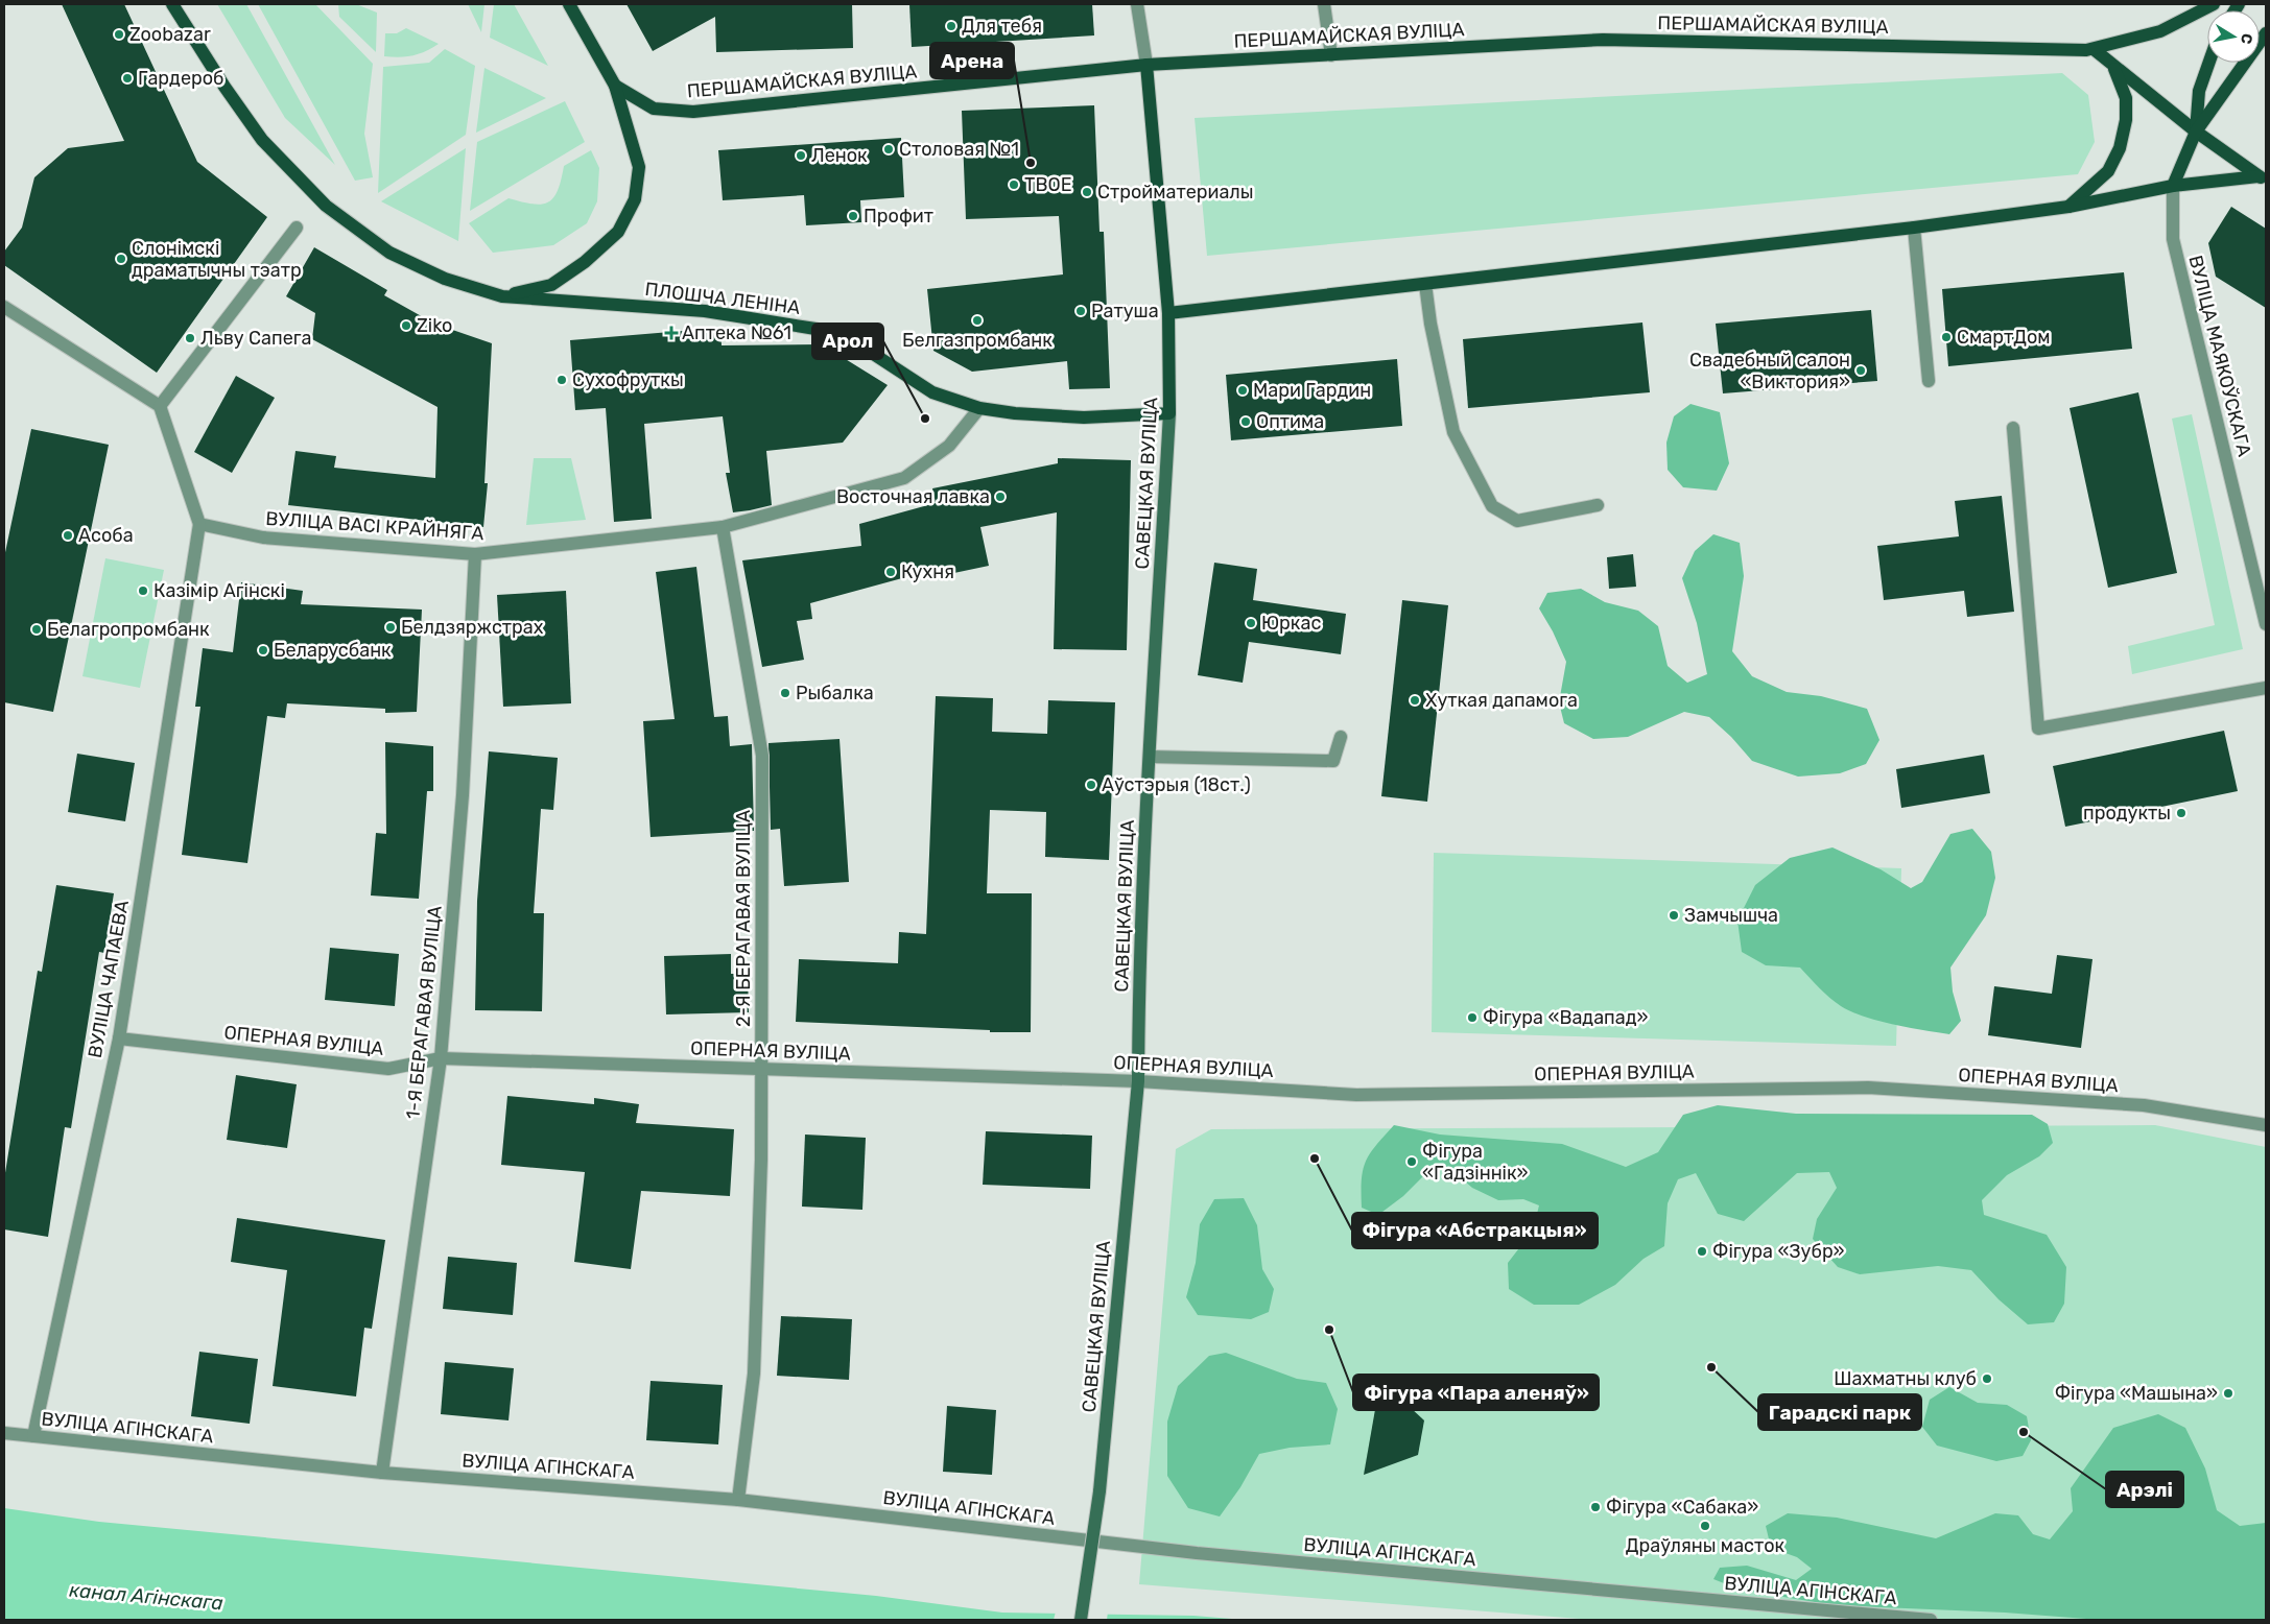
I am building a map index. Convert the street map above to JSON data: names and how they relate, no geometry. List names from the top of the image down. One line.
{"streets":{"main road":["ПЕРШАМАЙСКАЯ ВУЛІЦА","ПЛОШЧА ЛЕНІНА","САВЕЦКАЯ ВУЛІЦА"],"street":["ВУЛІЦА МАЯКОЎСКАГА","ВУЛІЦА ВАСІ КРАЙНЯГА","2-Я БЕРАГАВАЯ ВУЛІЦА","ВУЛІЦА ЧАПАЕВА","1-Я БЕРАГАВАЯ ВУЛІЦА","ОПЕРНАЯ ВУЛІЦА","ВУЛІЦА АГІНСКАГА"]},"crossings":[["ПЕРШАМАЙСКАЯ ВУЛІЦА","САВЕЦКАЯ ВУЛІЦА"],["ПЛОШЧА ЛЕНІНА","САВЕЦКАЯ ВУЛІЦА"],["ПЛОШЧА ЛЕНІНА","ВУЛІЦА ВАСІ КРАЙНЯГА"],["САВЕЦКАЯ ВУЛІЦА","ОПЕРНАЯ ВУЛІЦА"],["ВУЛІЦА ВАСІ КРАЙНЯГА","2-Я БЕРАГАВАЯ ВУЛІЦА"],["ВУЛІЦА ВАСІ КРАЙНЯГА","ВУЛІЦА ЧАПАЕВА"],["ВУЛІЦА ВАСІ КРАЙНЯГА","1-Я БЕРАГАВАЯ ВУЛІЦА"],["2-Я БЕРАГАВАЯ ВУЛІЦА","ОПЕРНАЯ ВУЛІЦА"],["2-Я БЕРАГАВАЯ ВУЛІЦА","ВУЛІЦА АГІНСКАГА"],["ВУЛІЦА ЧАПАЕВА","ОПЕРНАЯ ВУЛІЦА"],["ВУЛІЦА ЧАПАЕВА","ВУЛІЦА АГІНСКАГА"],["1-Я БЕРАГАВАЯ ВУЛІЦА","ОПЕРНАЯ ВУЛІЦА"],["1-Я БЕРАГАВАЯ ВУЛІЦА","ВУЛІЦА АГІНСКАГА"]],"water":["канал Агінскага"],"places":{"other":["Для тебя","Zoobazar","Гардероб","Столовая №1","Ленок","Арена","ТВОЕ","Стройматериалы","Профит","Слонімскі драматычны тэатр","Ратуша","Белгазпромбанк","Ziko","СмартДом","Льву Сапега","Свадебный салон «Виктория»","Сухофруткы","Мари Гардин","Арол","Оптима","Восточная лавка","Асоба","Кухня","Казімір Агінскі","Юркас","Белдзяржстрах","Белагропромбанк","Беларусбанк","Рыбалка","Хуткая дапамога","Аўстэрыя (18ст.)","продукты","Замчышча","Фігура «Вадапад»","Фігура «Абстракцыя»","Фігура «Гадзіннік»","Фігура «Зубр»","Фігура «Пара аленяў»","Гарадскі парк","Шахматны клуб","Фігура «Машына»","Арэлі","Фігура «Сабака»","Драўляны масток"],"health":["Аптека №61"]},"north":"right"}
